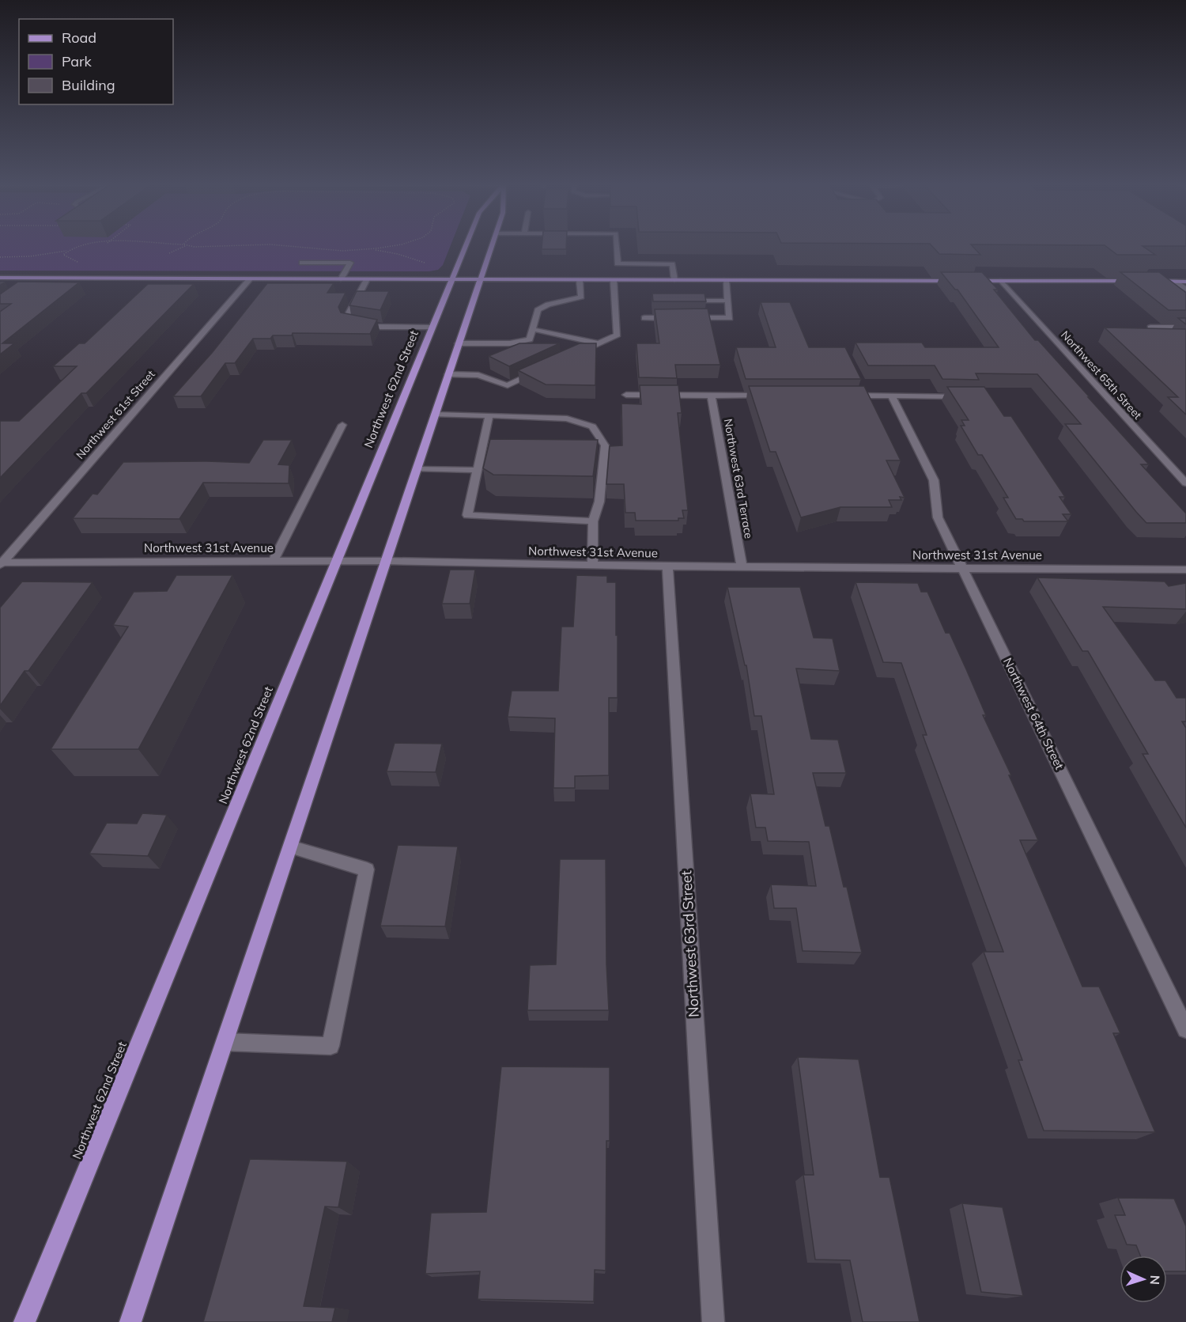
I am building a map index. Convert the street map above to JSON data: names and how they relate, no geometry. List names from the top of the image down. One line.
{"streets":{"main road":["Northwest 62nd Street"],"street":["Northwest 65th Street","Northwest 61st Street","Northwest 63rd Terrace","Northwest 31st Avenue","Northwest 64th Street","Northwest 63rd Street"]},"crossings":[["Northwest 62nd Street","Northwest 31st Avenue"],["Northwest 61st Street","Northwest 31st Avenue"],["Northwest 63rd Terrace","Northwest 31st Avenue"],["Northwest 31st Avenue","Northwest 64th Street"],["Northwest 31st Avenue","Northwest 63rd Street"]],"legend":["Road","Park","Building"],"north":"right"}
